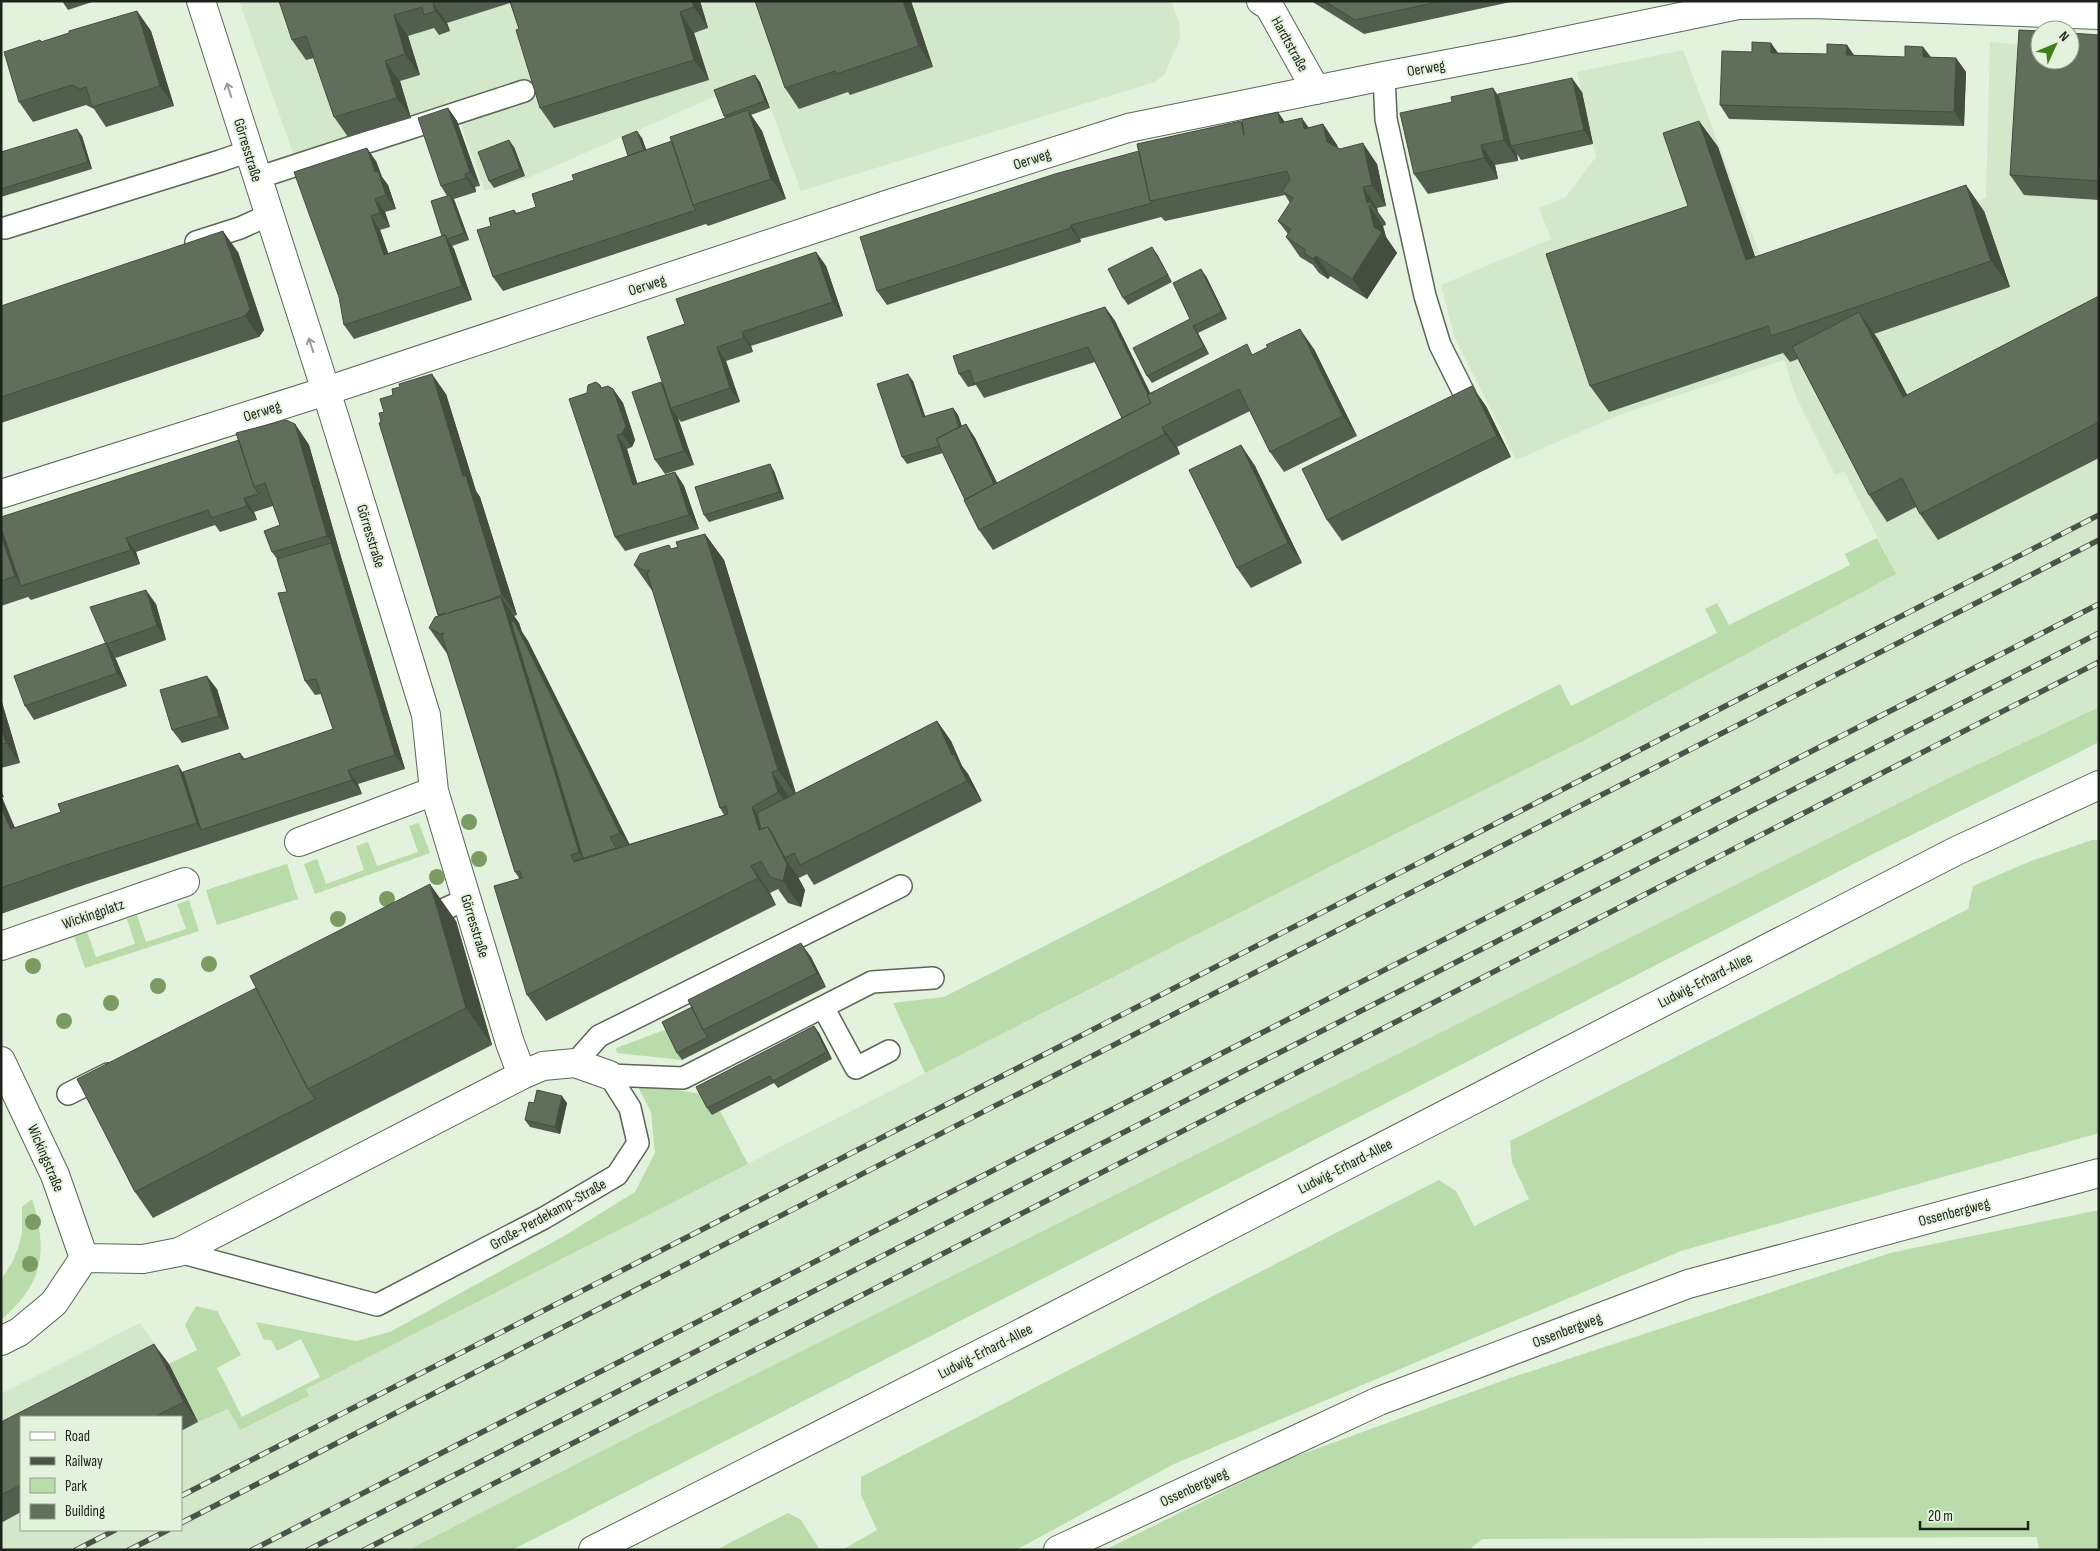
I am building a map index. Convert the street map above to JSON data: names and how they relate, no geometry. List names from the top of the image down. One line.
{"streets":{"main road":["Hardtstraße","Oerweg","Görresstraße","Wickingplatz","Ludwig-Erhard-Allee","Wickingstraße","Ossenbergweg","Große-Perdekamp-Straße"]},"crossings":[["Hardtstraße","Oerweg"],["Oerweg","Görresstraße"],["Görresstraße","Große-Perdekamp-Straße"],["Wickingstraße","Große-Perdekamp-Straße"]],"legend":["Road","Railway","Park","Building"],"scale_bar":"20 m","north":"top right"}
